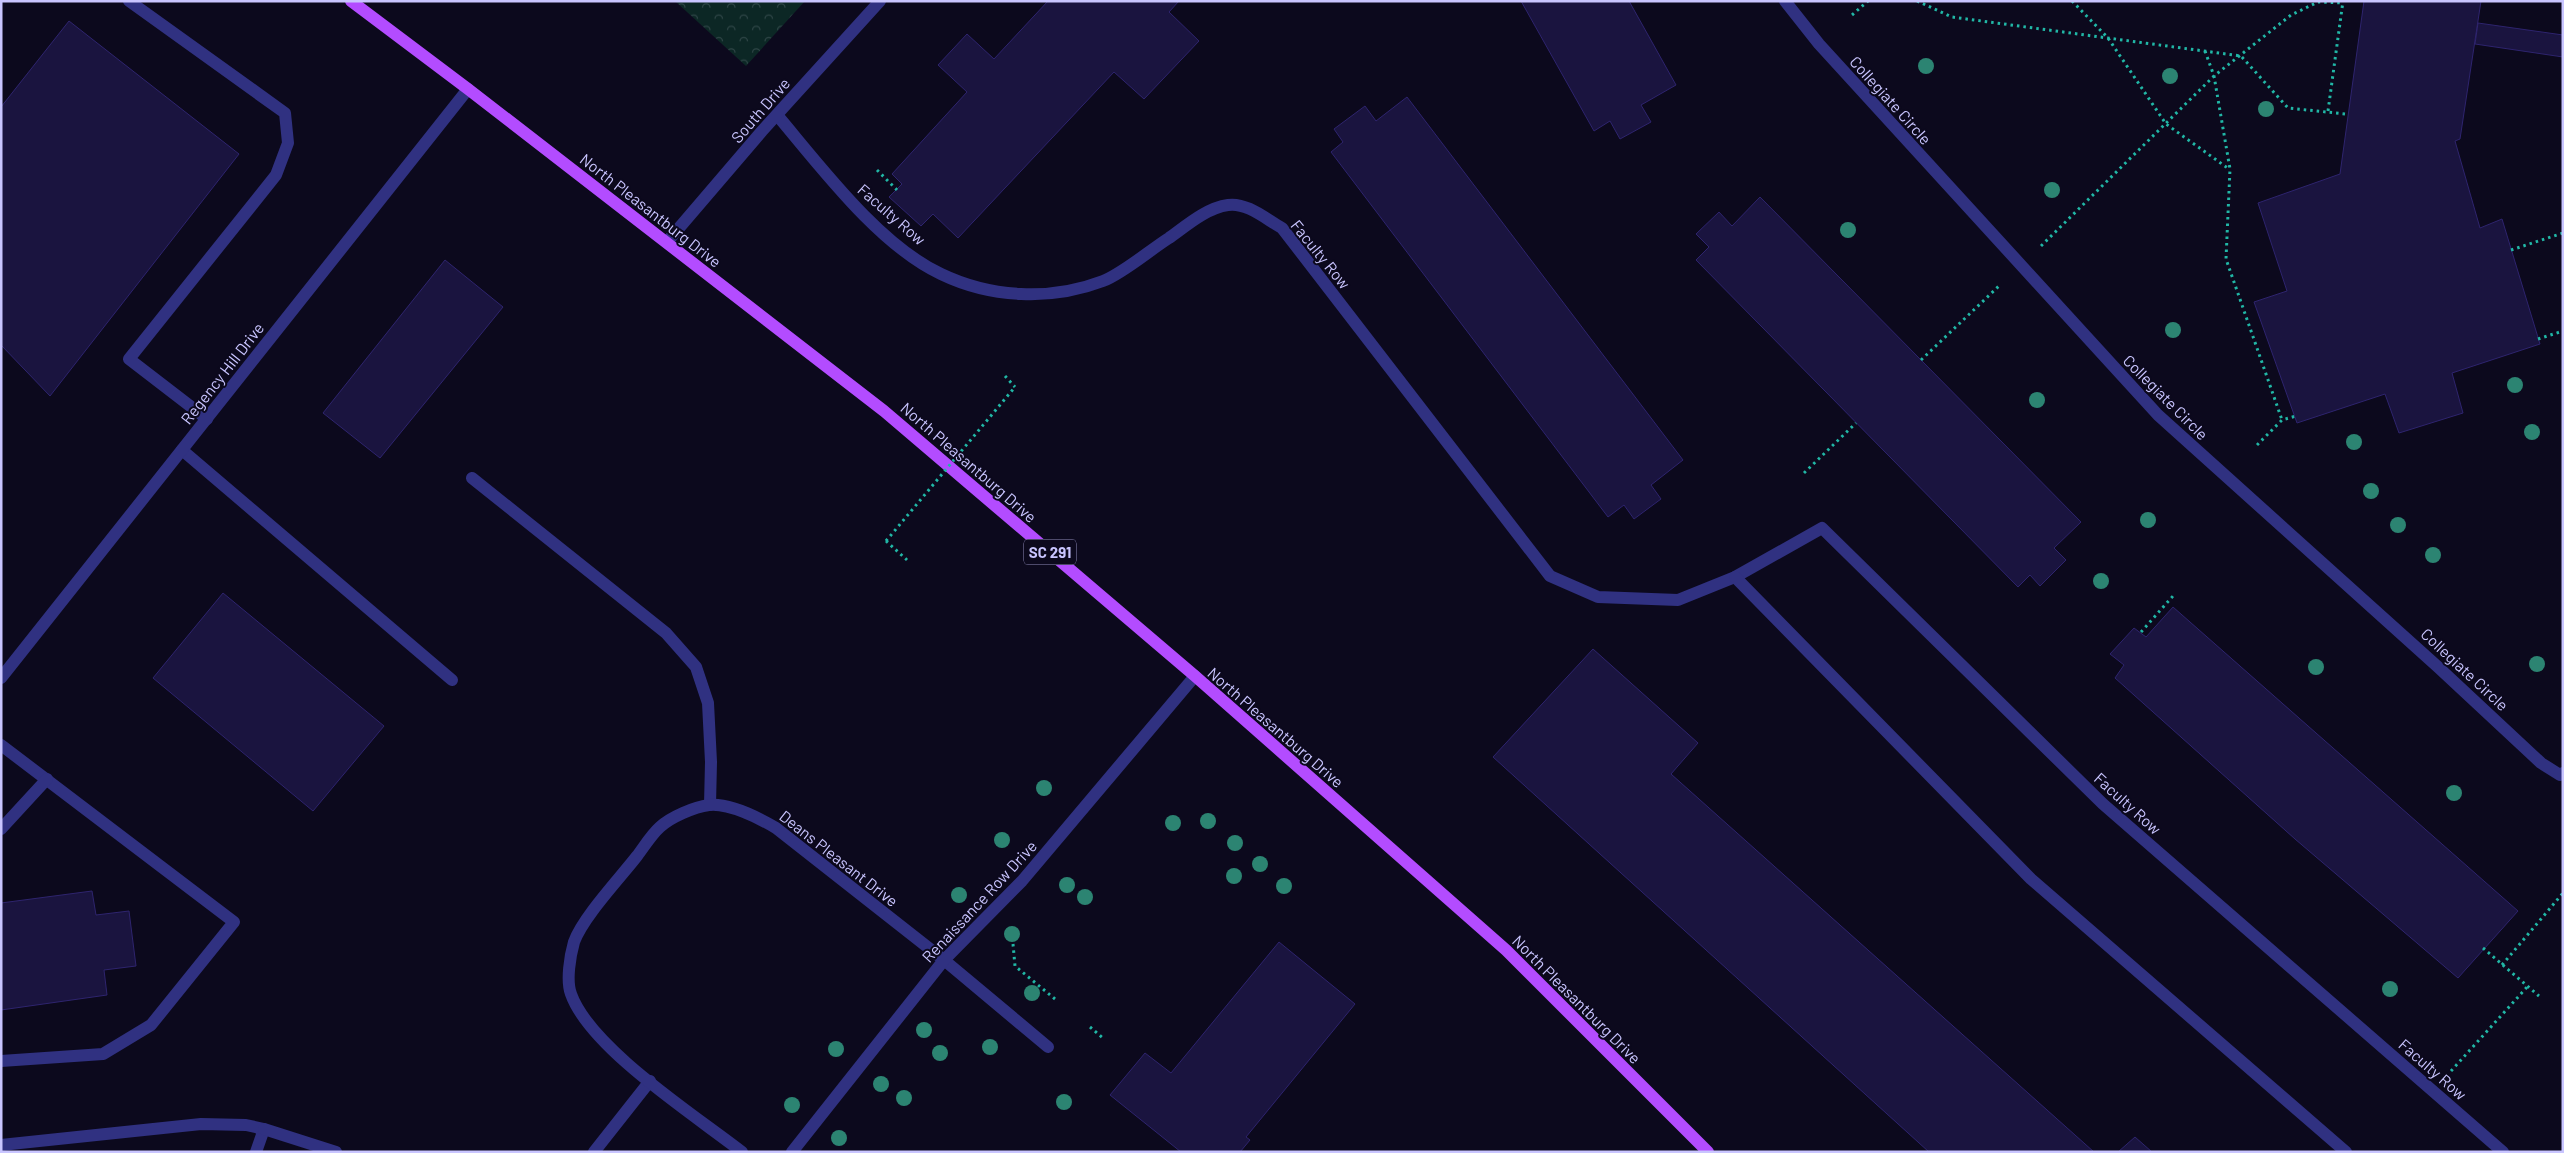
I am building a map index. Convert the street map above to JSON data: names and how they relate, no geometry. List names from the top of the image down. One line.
{"streets":{"main road":["North Pleasantburg Drive","SC 291"],"street":["Collegiate Circle","South Drive","Faculty Row","Regency Hill Drive","Deans Pleasant Drive","Renaissance Row Drive"]},"crossings":[["South Drive","North Pleasantburg Drive"],["South Drive","Faculty Row"],["North Pleasantburg Drive","Regency Hill Drive"],["North Pleasantburg Drive","Renaissance Row Drive"],["Deans Pleasant Drive","Renaissance Row Drive"]]}
